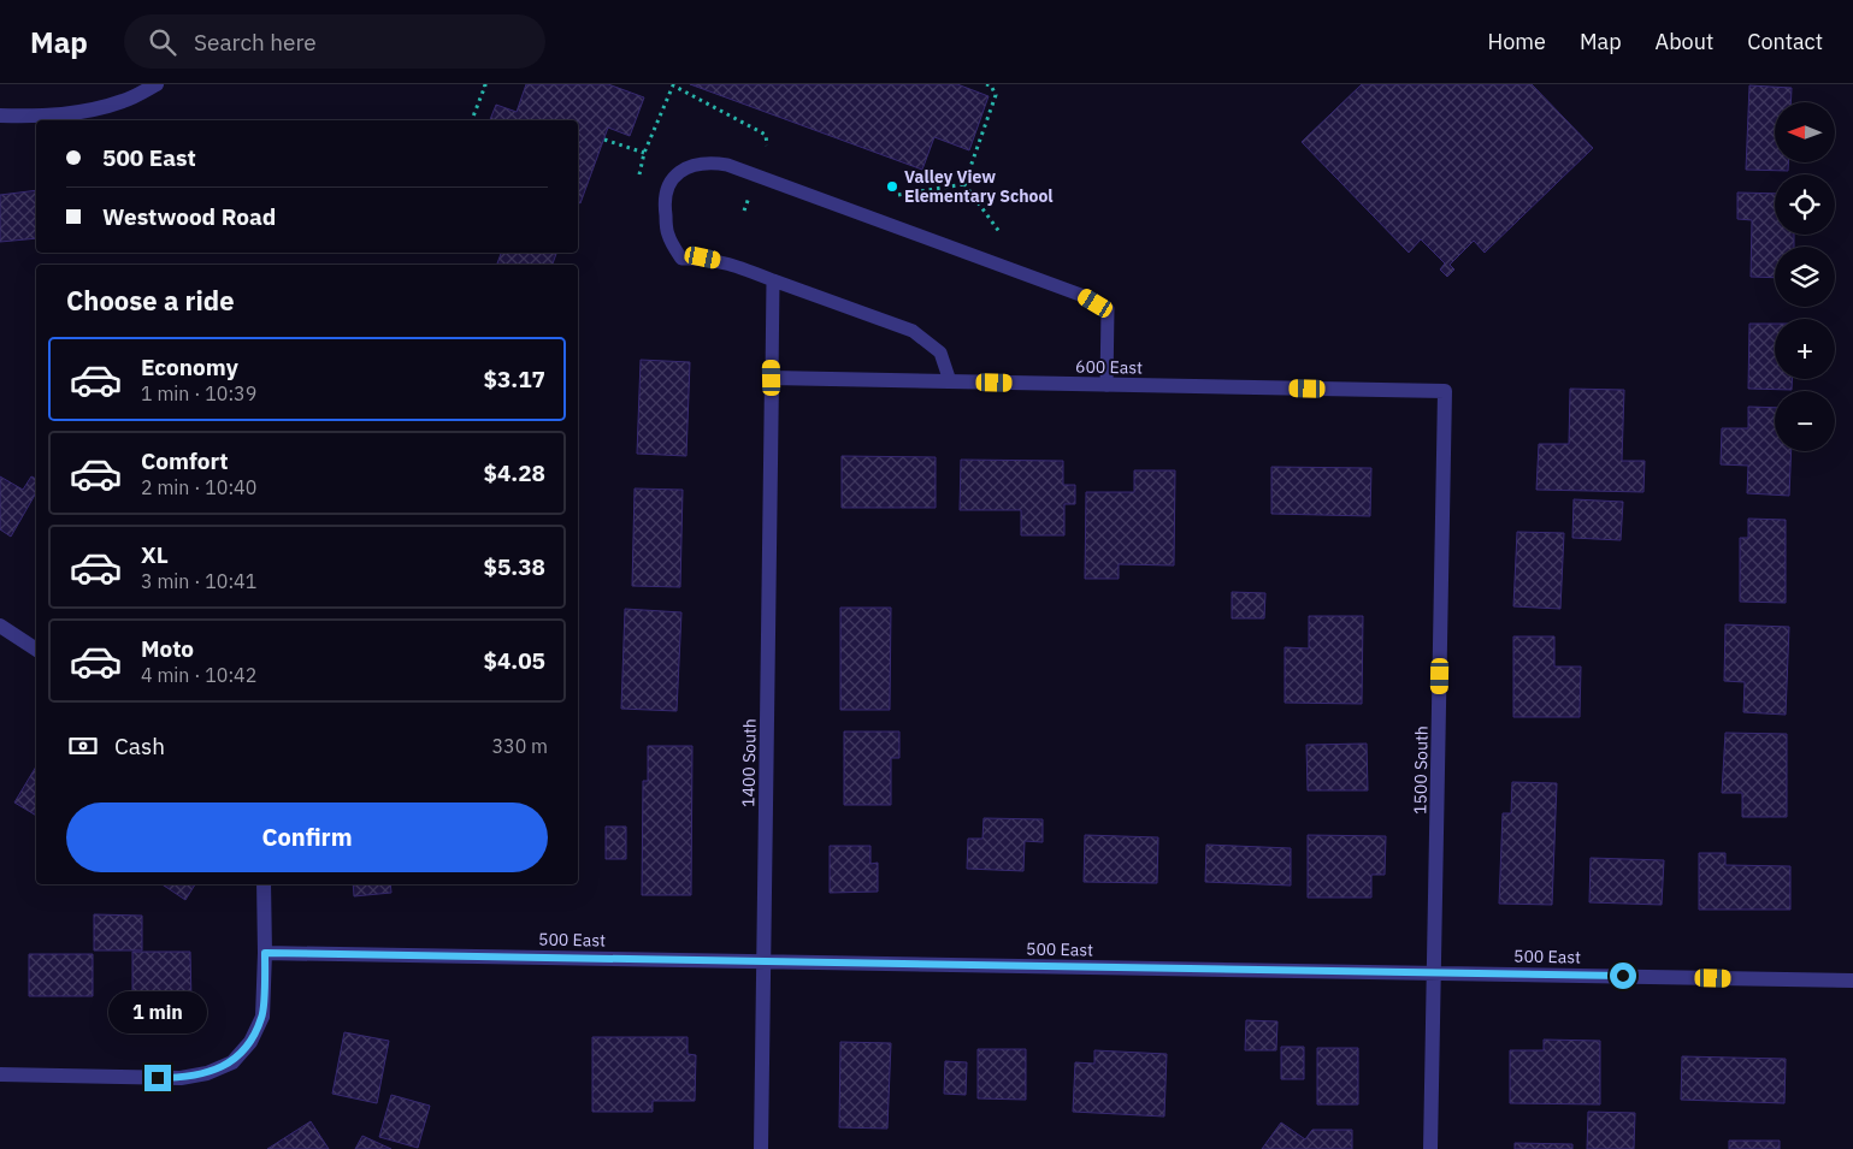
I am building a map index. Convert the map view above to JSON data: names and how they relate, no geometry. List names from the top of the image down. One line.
{"streets":{"street":["600 East","1400 South","1500 South","500 East"]},"crossings":[["600 East","1400 South"],["600 East","1500 South"],["1400 South","500 East"],["1500 South","500 East"]],"places":["Valley View Elementary School"],"north":"left","page":{"header":"Map","search":"Search here","nav":["Home","Map","About","Contact"],"map_buttons":["+","−"],"banner":["500 East","Westwood Road"],"heading":"Choose a ride","list":[{"name":"Economy","note":"1 min · 10:39","value":"$3.17"},{"name":"Comfort","note":"2 min · 10:40","value":"$4.28"},{"name":"XL","note":"3 min · 10:41","value":"$5.38"},{"name":"Moto","note":"4 min · 10:42","value":"$4.05"}],"pay":["Cash","330 m"],"buttons":"Confirm","bubble":"1 min"}}
